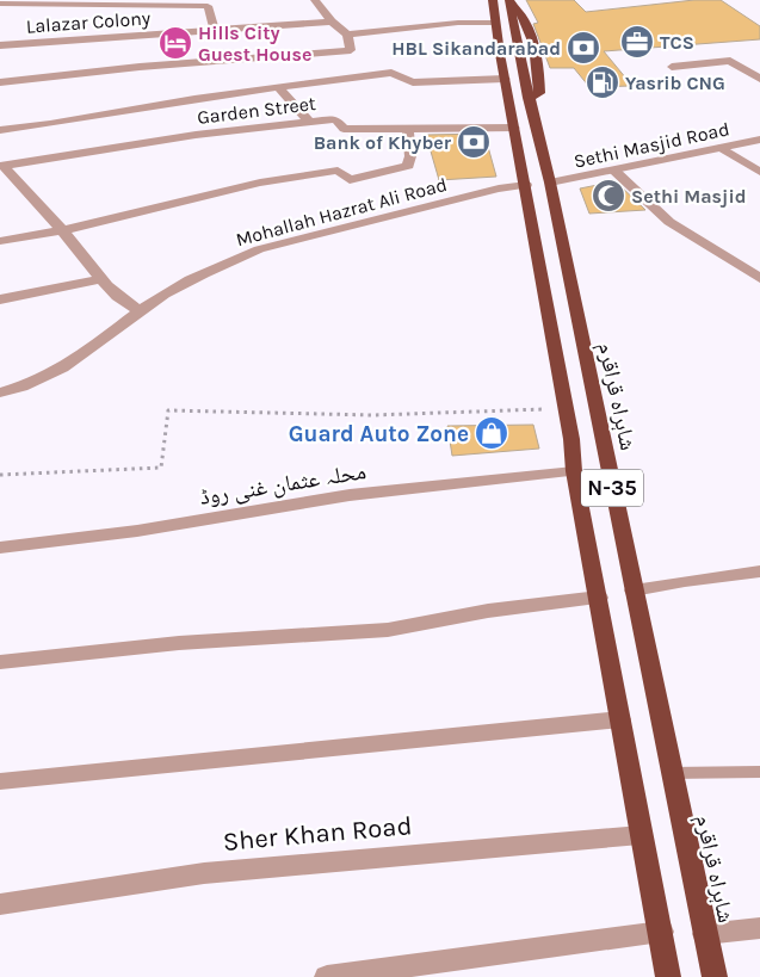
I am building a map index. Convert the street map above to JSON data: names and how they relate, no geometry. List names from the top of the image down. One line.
{"streets":{"highway":["شاہراہ قراقرم","N-35"],"street":["Lalazar Colony","Garden Street","Sethi Masjid Road","Mohallah Hazrat Ali Road","محلہ عثمان غنی روڈ","Sher Khan Road"]},"crossings":[["Garden Street","N-35"],["Sethi Masjid Road","شاہراہ قراقرم"],["Mohallah Hazrat Ali Road","N-35"],["شاہراہ قراقرم","N-35"],["محلہ عثمان غنی روڈ","N-35"],["N-35","Sher Khan Road"]],"places":{"office":["TCS"],"hotel":["Hills City Guest House"],"bank":["HBL Sikandarabad","Bank of Khyber"],"fuel station":["Yasrib CNG"],"mosque":["Sethi Masjid"],"shop":["Guard Auto Zone"]}}
